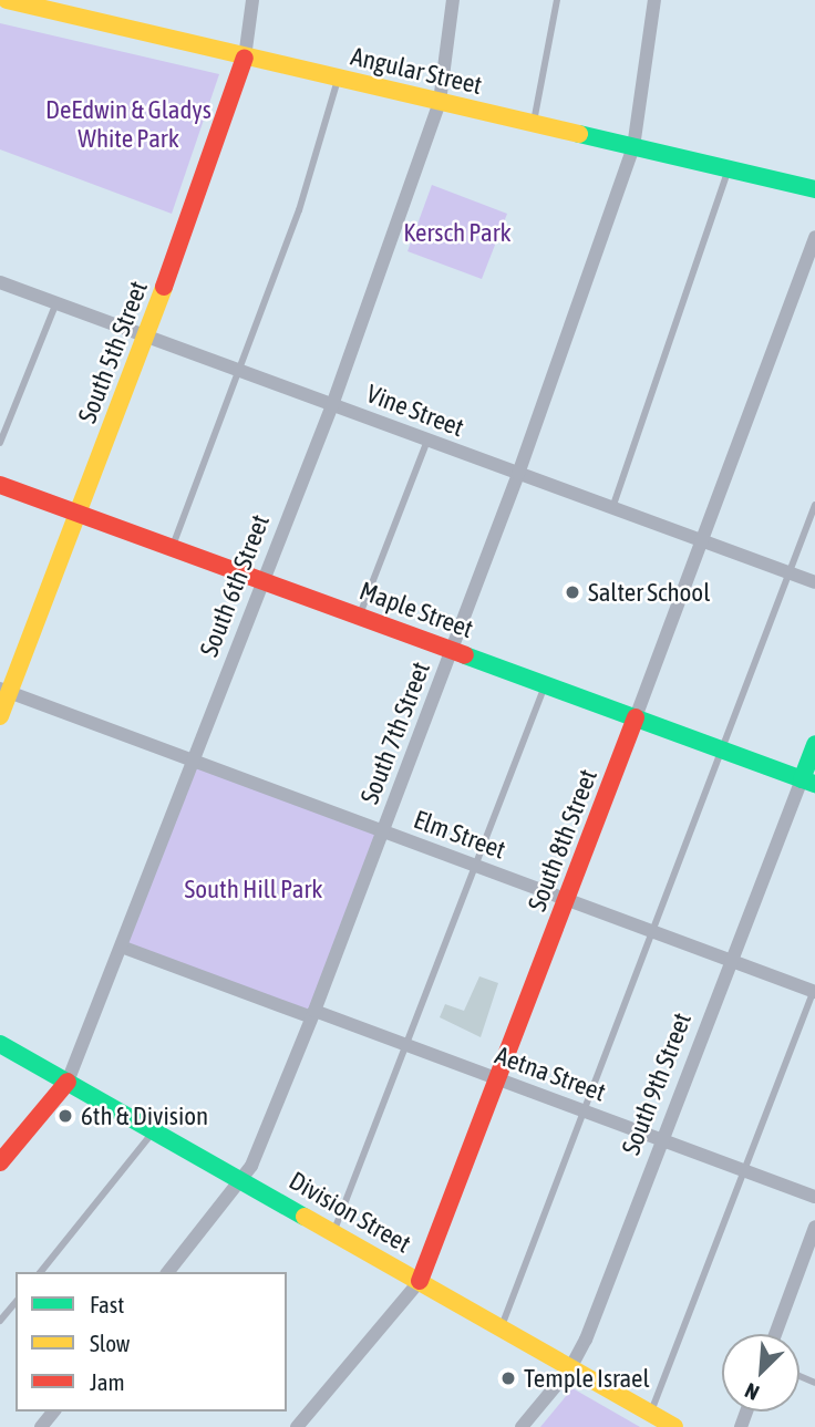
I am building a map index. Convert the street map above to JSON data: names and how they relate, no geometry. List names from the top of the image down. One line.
{"streets":{"street":["Angular Street","South 5th Street","Vine Street","South 6th Street","Maple Street","South 7th Street","Elm Street","South 8th Street","Aetna Street","South 9th Street","Division Street"]},"crossings":[["Angular Street","South 5th Street"],["Angular Street","South 6th Street"],["Angular Street","South 7th Street"],["South 5th Street","Vine Street"],["South 5th Street","Maple Street"],["South 5th Street","Elm Street"],["Vine Street","South 6th Street"],["Vine Street","South 7th Street"],["Vine Street","South 8th Street"],["South 6th Street","Maple Street"],["South 6th Street","Elm Street"],["South 6th Street","Aetna Street"],["South 6th Street","Division Street"],["Maple Street","South 7th Street"],["Maple Street","South 8th Street"],["Maple Street","South 9th Street"],["South 7th Street","Elm Street"],["South 7th Street","Aetna Street"],["South 7th Street","Division Street"],["Elm Street","South 8th Street"],["Elm Street","South 9th Street"],["South 8th Street","Aetna Street"],["South 8th Street","Division Street"],["Aetna Street","South 9th Street"],["South 9th Street","Division Street"]],"parks":["DeEdwin & Gladys White Park","Kersch Park","South Hill Park"],"places":["Salter School","6th & Division","Temple Israel"],"legend":["Fast","Slow","Jam"],"north":"bottom left"}
